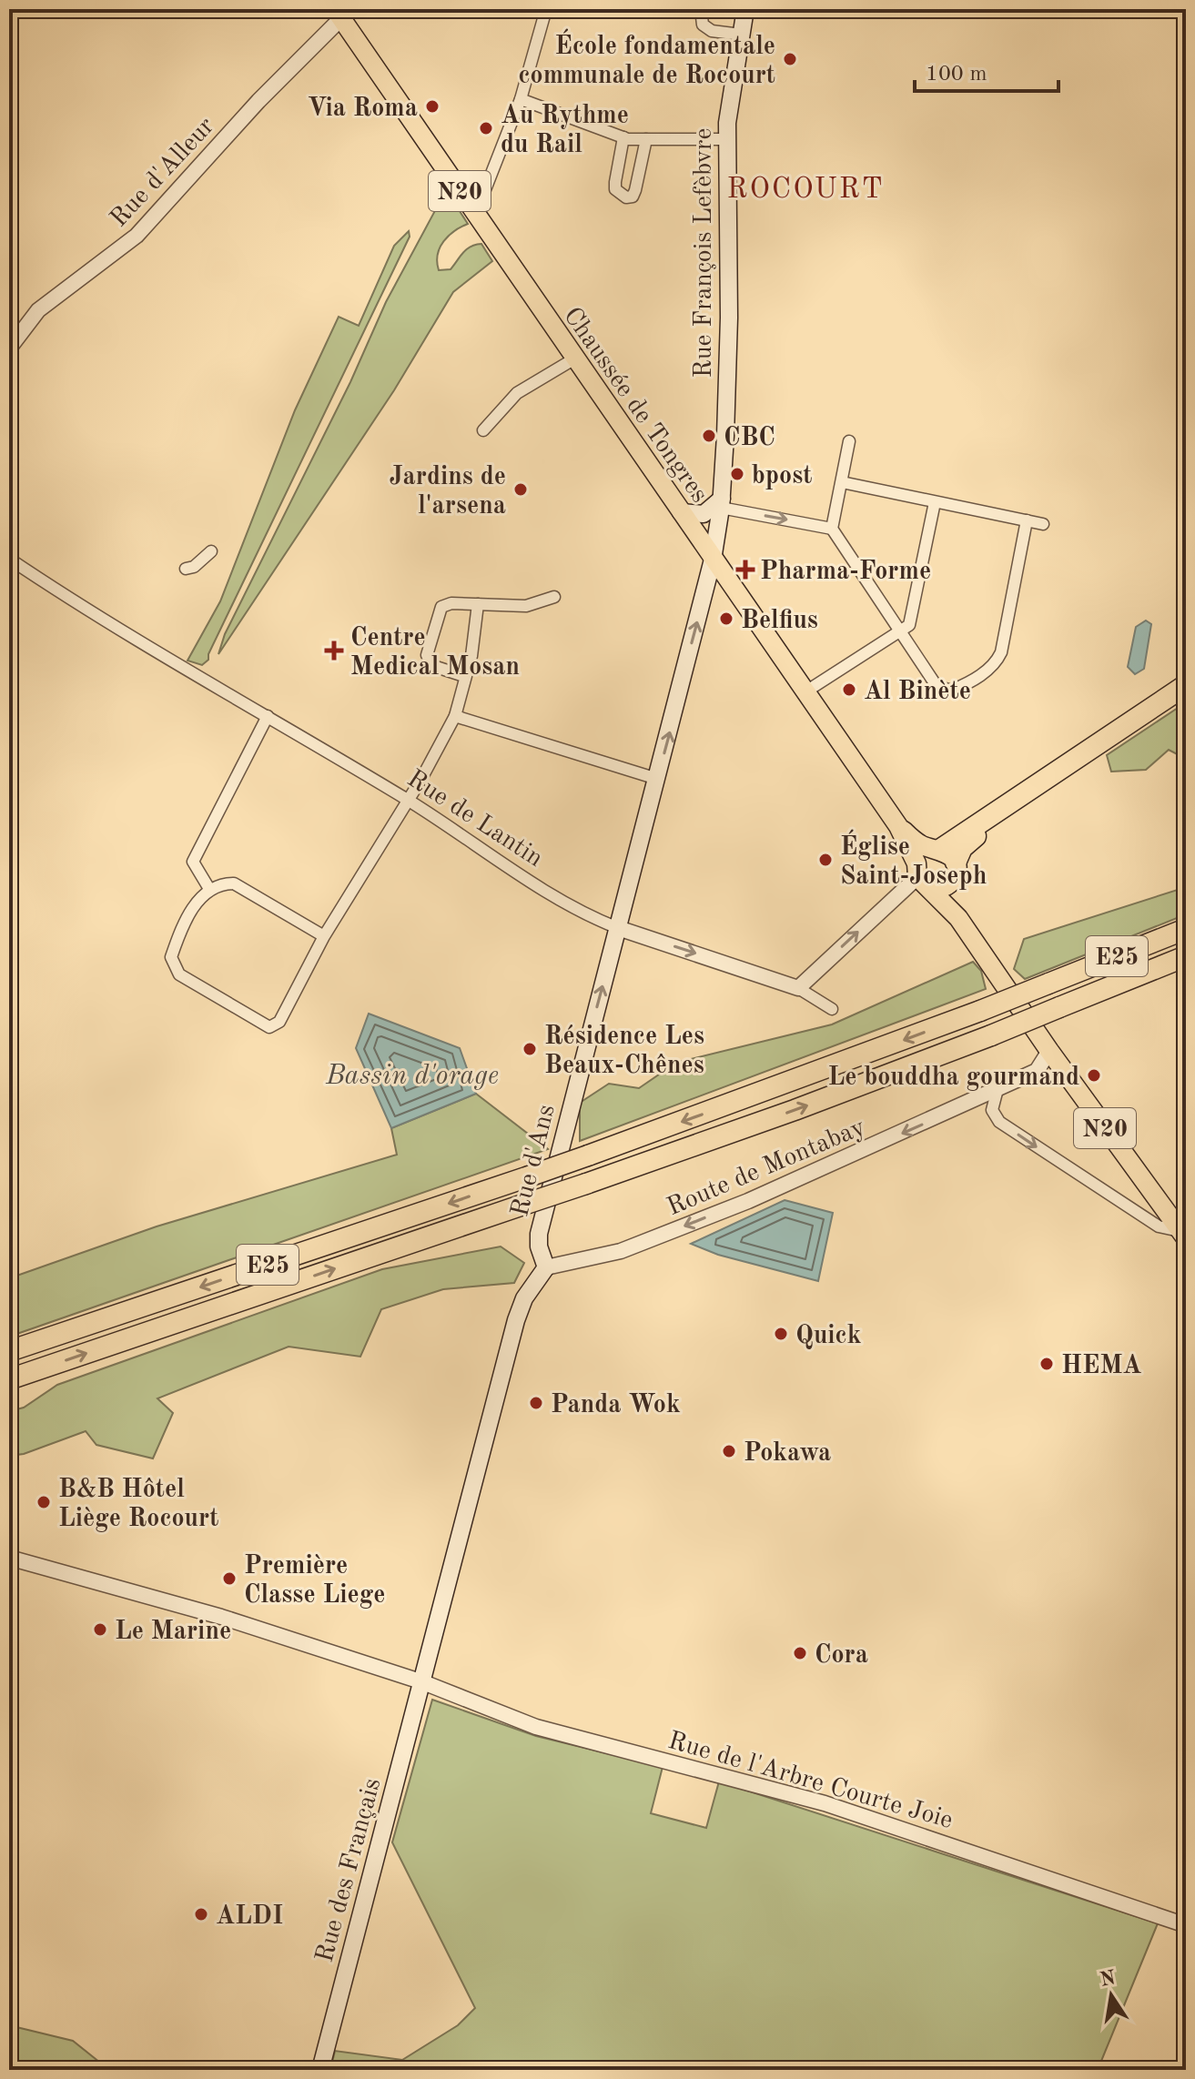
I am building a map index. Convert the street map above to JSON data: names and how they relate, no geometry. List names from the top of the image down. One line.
{"streets":{"highway":["E25"],"main road":["N20","Rue François Lefèbvre","Chaussée de Tongres","Rue d'Ans","Rue des Français"],"street":["Rue d'Alleur","Rue de Lantin","Route de Montabay","Rue de l'Arbre Courte Joie"]},"crossings":[["Rue d'Alleur","Chaussée de Tongres"],["N20","Chaussée de Tongres"],["N20","Route de Montabay"],["Rue François Lefèbvre","Chaussée de Tongres"],["Rue François Lefèbvre","Rue d'Ans"],["Chaussée de Tongres","Rue d'Ans"],["Rue de Lantin","Rue d'Ans"],["Rue d'Ans","Route de Montabay"],["Rue de l'Arbre Courte Joie","Rue des Français"]],"one_way":["Rue d'Ans","Route de Montabay"],"districts":["ROCOURT"],"water":["Bassin d'orage"],"places":{"other":["École fondamentale communale de Rocourt","Via Roma","Au Rythme du Rail","CBC","bpost","Jardins de l'arsena","Belfius","Al Binète","Église Saint-Joseph","Résidence Les Beaux-Chênes","Le bouddha gourmand","Quick","HEMA","Panda Wok","Pokawa","B&B Hôtel Liège Rocourt","Première Classe Liege","Le Marine","Cora","ALDI"],"health":["Pharma-Forme","Centre Medical Mosan"]},"scale_bar":"100 m","north":"top"}
